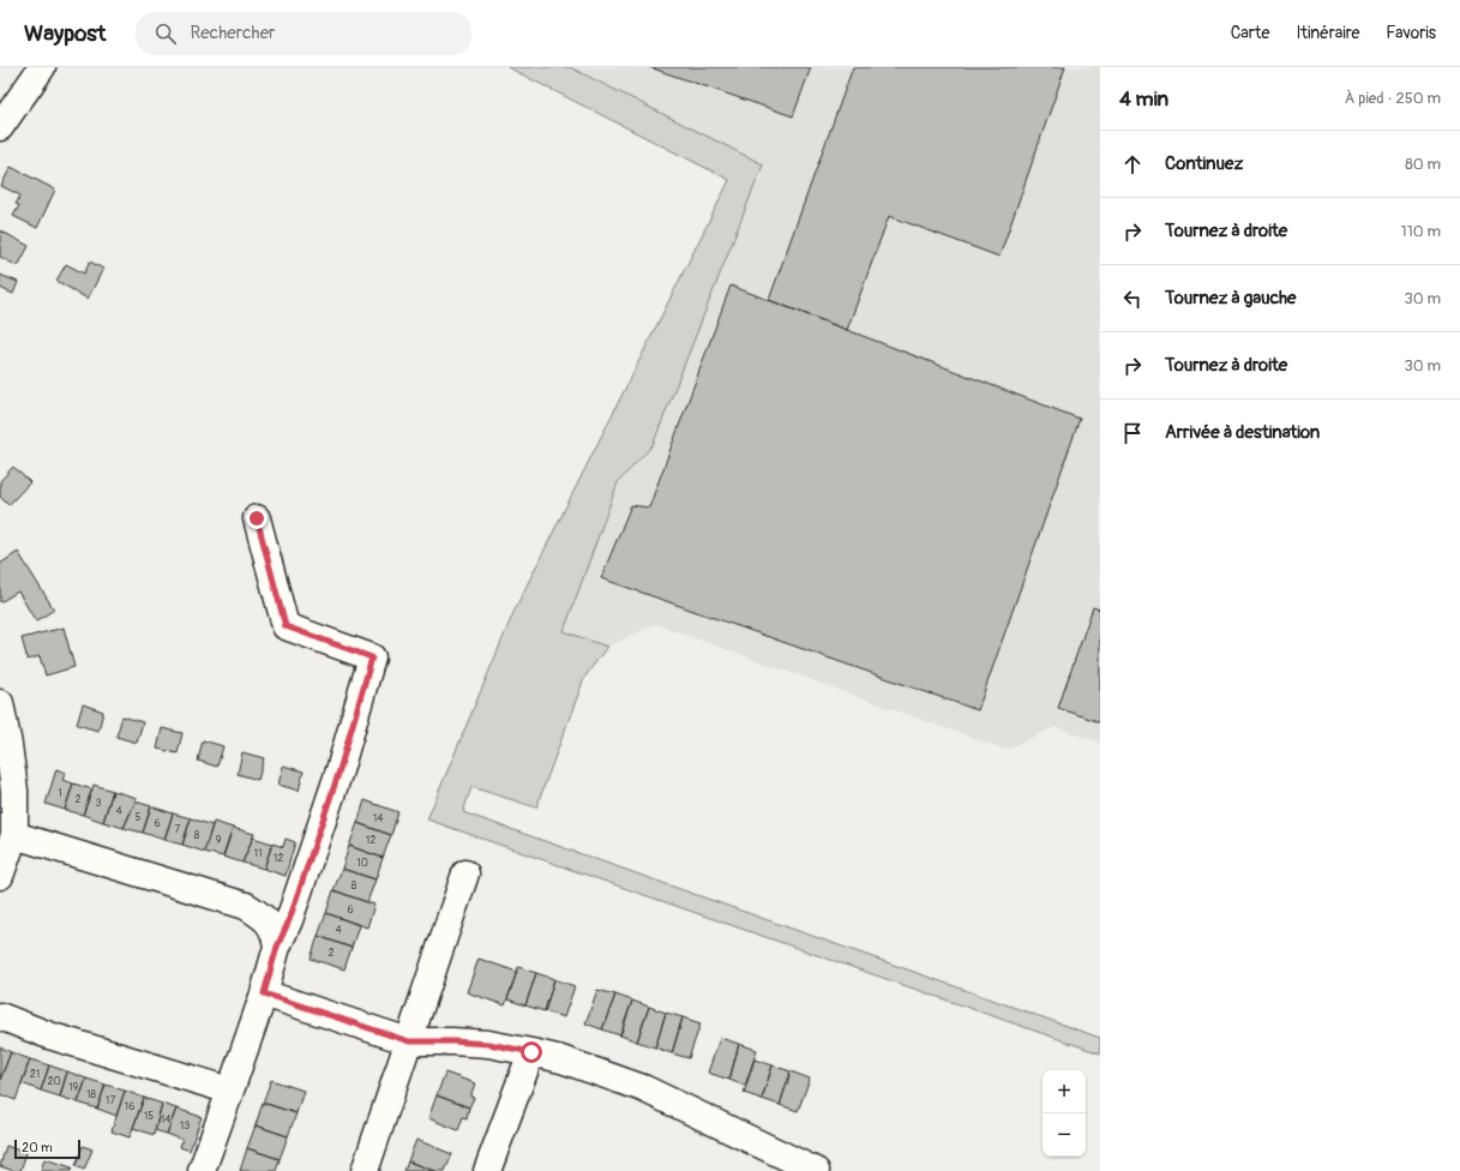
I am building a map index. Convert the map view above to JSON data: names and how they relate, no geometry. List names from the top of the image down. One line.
{"house_numbers":["1","2","3","4","5","14","6","7","8","9","12","11","12","10","8","6","4","2","21","20","19","18","17","16","15","14","13"],"scale_bar":"20 m","page":{"header":"Waypost","search":"Rechercher","nav":["Carte","Itinéraire","Favoris"],"heading":["4 min","À pied · 250 m"],"list":[["Continuez","80 m"],["Tournez à droite","110 m"],["Tournez à gauche","30 m"],["Tournez à droite","30 m"],"Arrivée à destination"],"map_buttons":["+","−"],"scale":"20 m"}}
